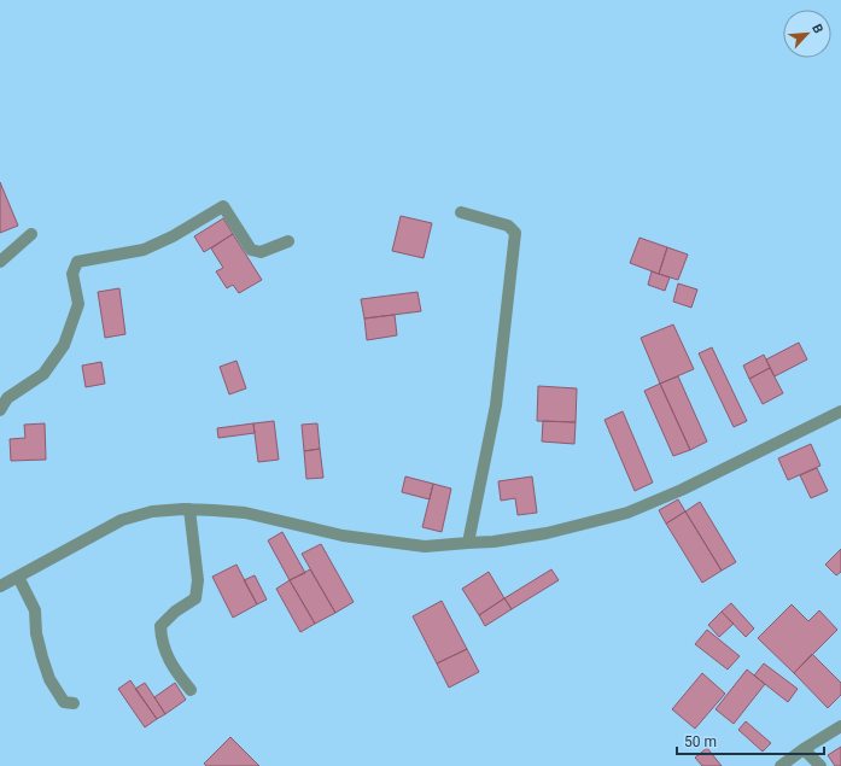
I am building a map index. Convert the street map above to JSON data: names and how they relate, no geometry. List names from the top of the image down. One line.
{"scale_bar":"50 m","north":"top right"}
